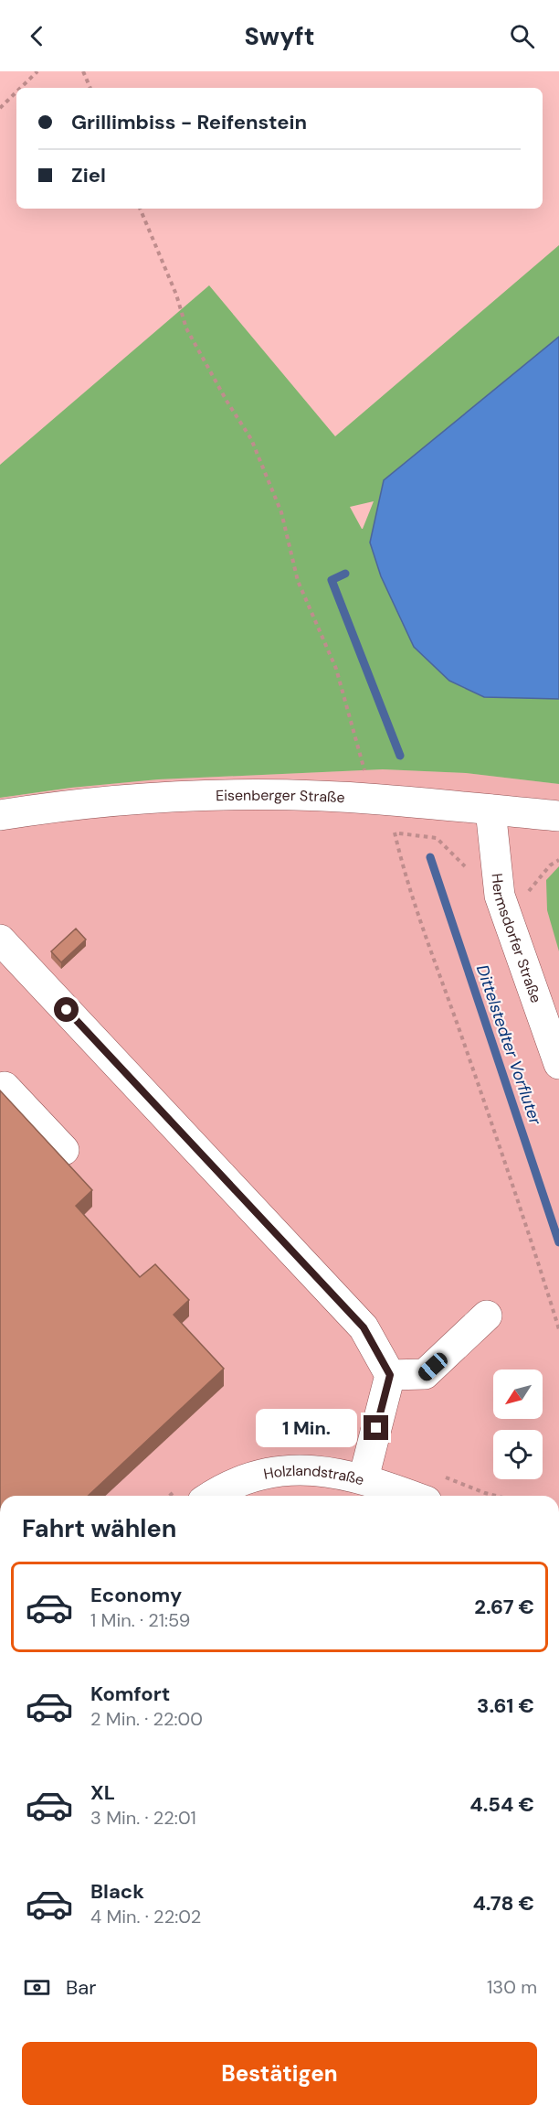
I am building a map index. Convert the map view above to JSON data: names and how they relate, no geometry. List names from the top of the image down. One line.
{"streets":{"street":["Eisenberger Straße","Hermsdorfer Straße","Holzlandstraße"]},"crossings":[["Eisenberger Straße","Hermsdorfer Straße"]],"water":["Dittelstedter Vorfluter"],"north":"bottom left","page":{"header":"Swyft","banner":["Grillimbiss - Reifenstein","Ziel"],"bubble":"1 Min.","heading":"Fahrt wählen","list":[{"name":"Economy","note":"1 Min. · 21:59","value":"2.67 €"},{"name":"Komfort","note":"2 Min. · 22:00","value":"3.61 €"},{"name":"XL","note":"3 Min. · 22:01","value":"4.54 €"},{"name":"Black","note":"4 Min. · 22:02","value":"4.78 €"}],"pay":["Bar","130 m"],"buttons":"Bestätigen"}}
